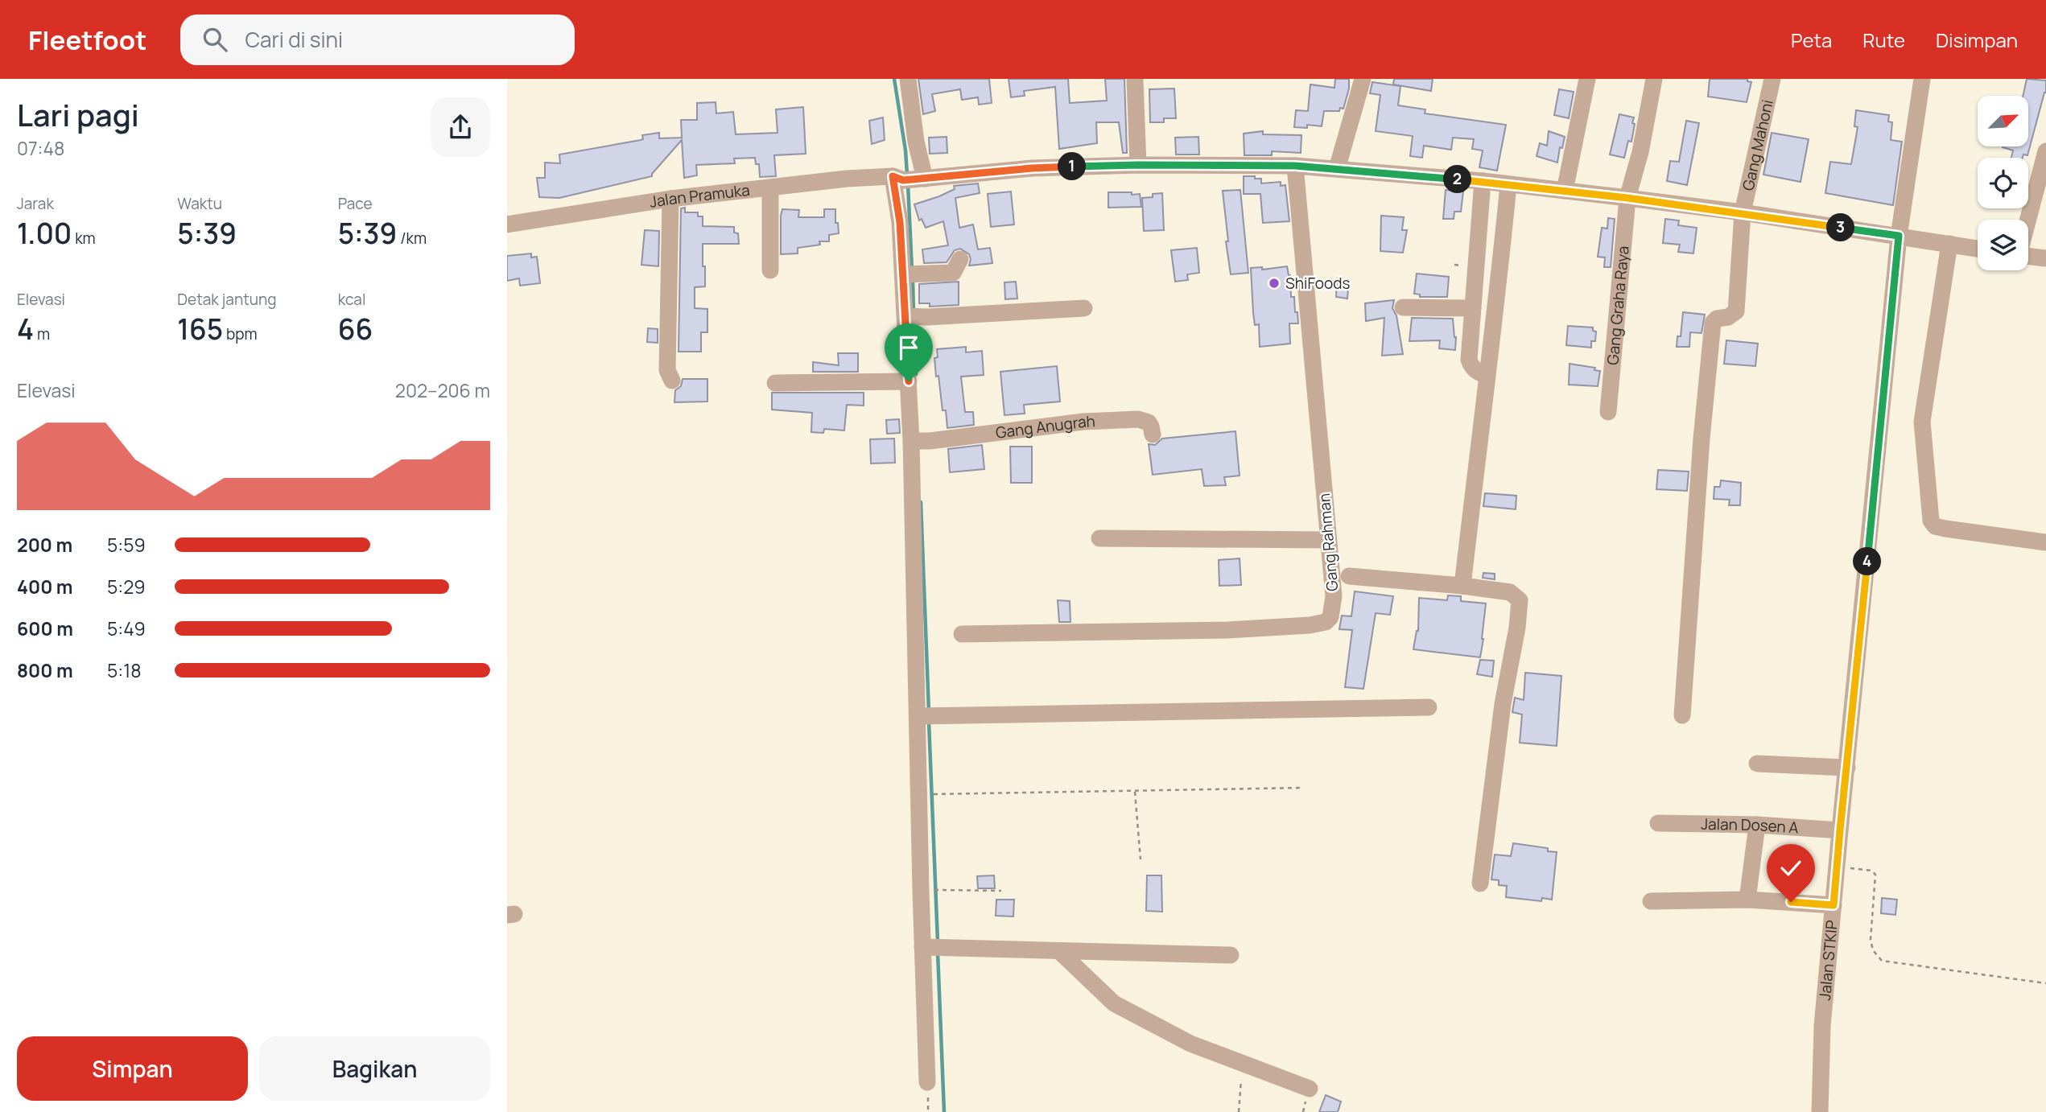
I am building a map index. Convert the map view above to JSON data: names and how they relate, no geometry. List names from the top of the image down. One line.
{"streets":{"street":["Gang Mahoni","Jalan Pramuka","Gang Graha Raya","Gang Anugrah","Gang Rahman","Jalan Dosen A","Jalan STKIP"]},"crossings":[["Gang Mahoni","Jalan Pramuka"],["Jalan Pramuka","Gang Graha Raya"],["Jalan Pramuka","Gang Rahman"],["Jalan Pramuka","Jalan STKIP"],["Jalan Dosen A","Jalan STKIP"]],"places":["ShiFoods"],"north":"top right","page":{"header":"Fleetfoot","search":"Cari di sini","nav":["Peta","Rute","Disimpan"],"heading":["Lari pagi","07:48"],"pins":["1","2","3","4"],"stats":[["Jarak","1.00 km"],["Waktu","5:39"],["Pace","5:39 /km"],["Elevasi","4 m"],["Detak jantung","165 bpm"],["kcal","66"]],"chart":["Elevasi","202–206 m"],"list":[{"name":"200 m","note":"5:59"},{"name":"400 m","note":"5:29"},{"name":"600 m","note":"5:49"},{"name":"800 m","note":"5:18"}],"buttons":["Simpan","Bagikan"]}}
